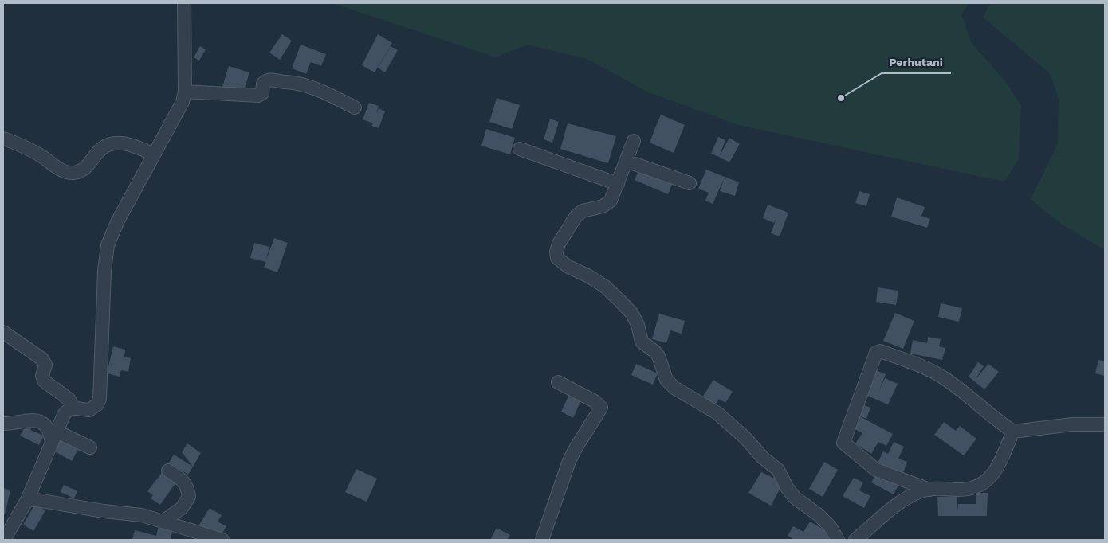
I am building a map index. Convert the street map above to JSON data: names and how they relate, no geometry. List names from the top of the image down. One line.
{"places":["Perhutani"]}
